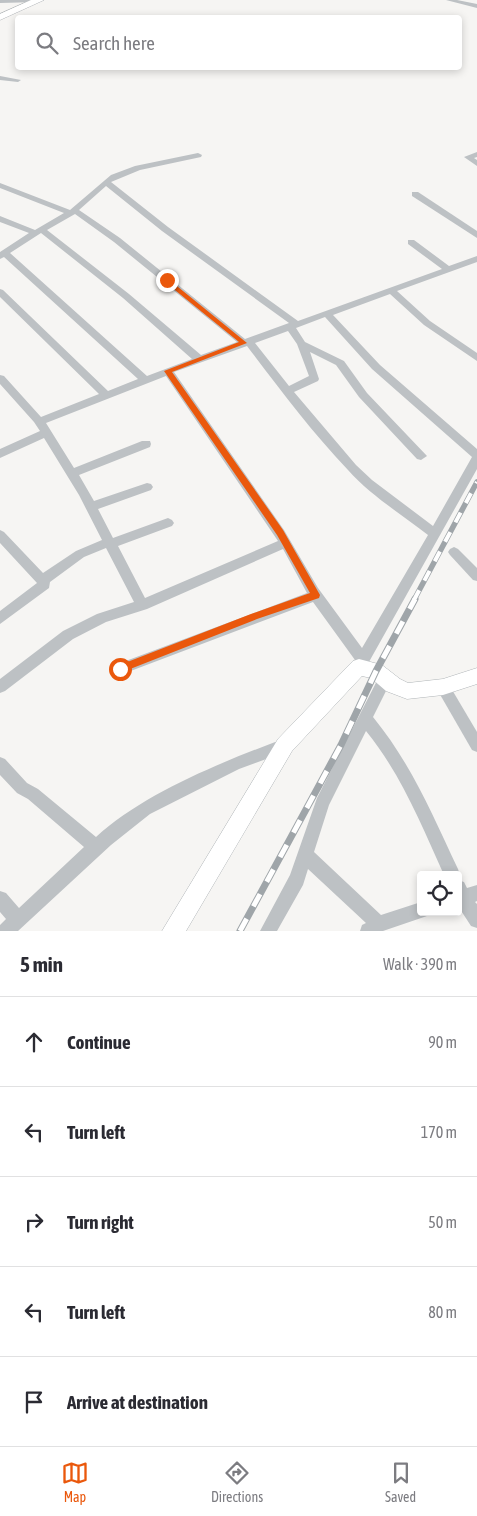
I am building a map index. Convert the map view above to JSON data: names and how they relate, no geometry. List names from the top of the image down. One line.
{"page":{"search":"Search here","heading":["5 min","Walk · 390 m"],"list":[["Continue","90 m"],["Turn left","170 m"],["Turn right","50 m"],["Turn left","80 m"],"Arrive at destination"],"nav":["Map","Directions","Saved"]}}
